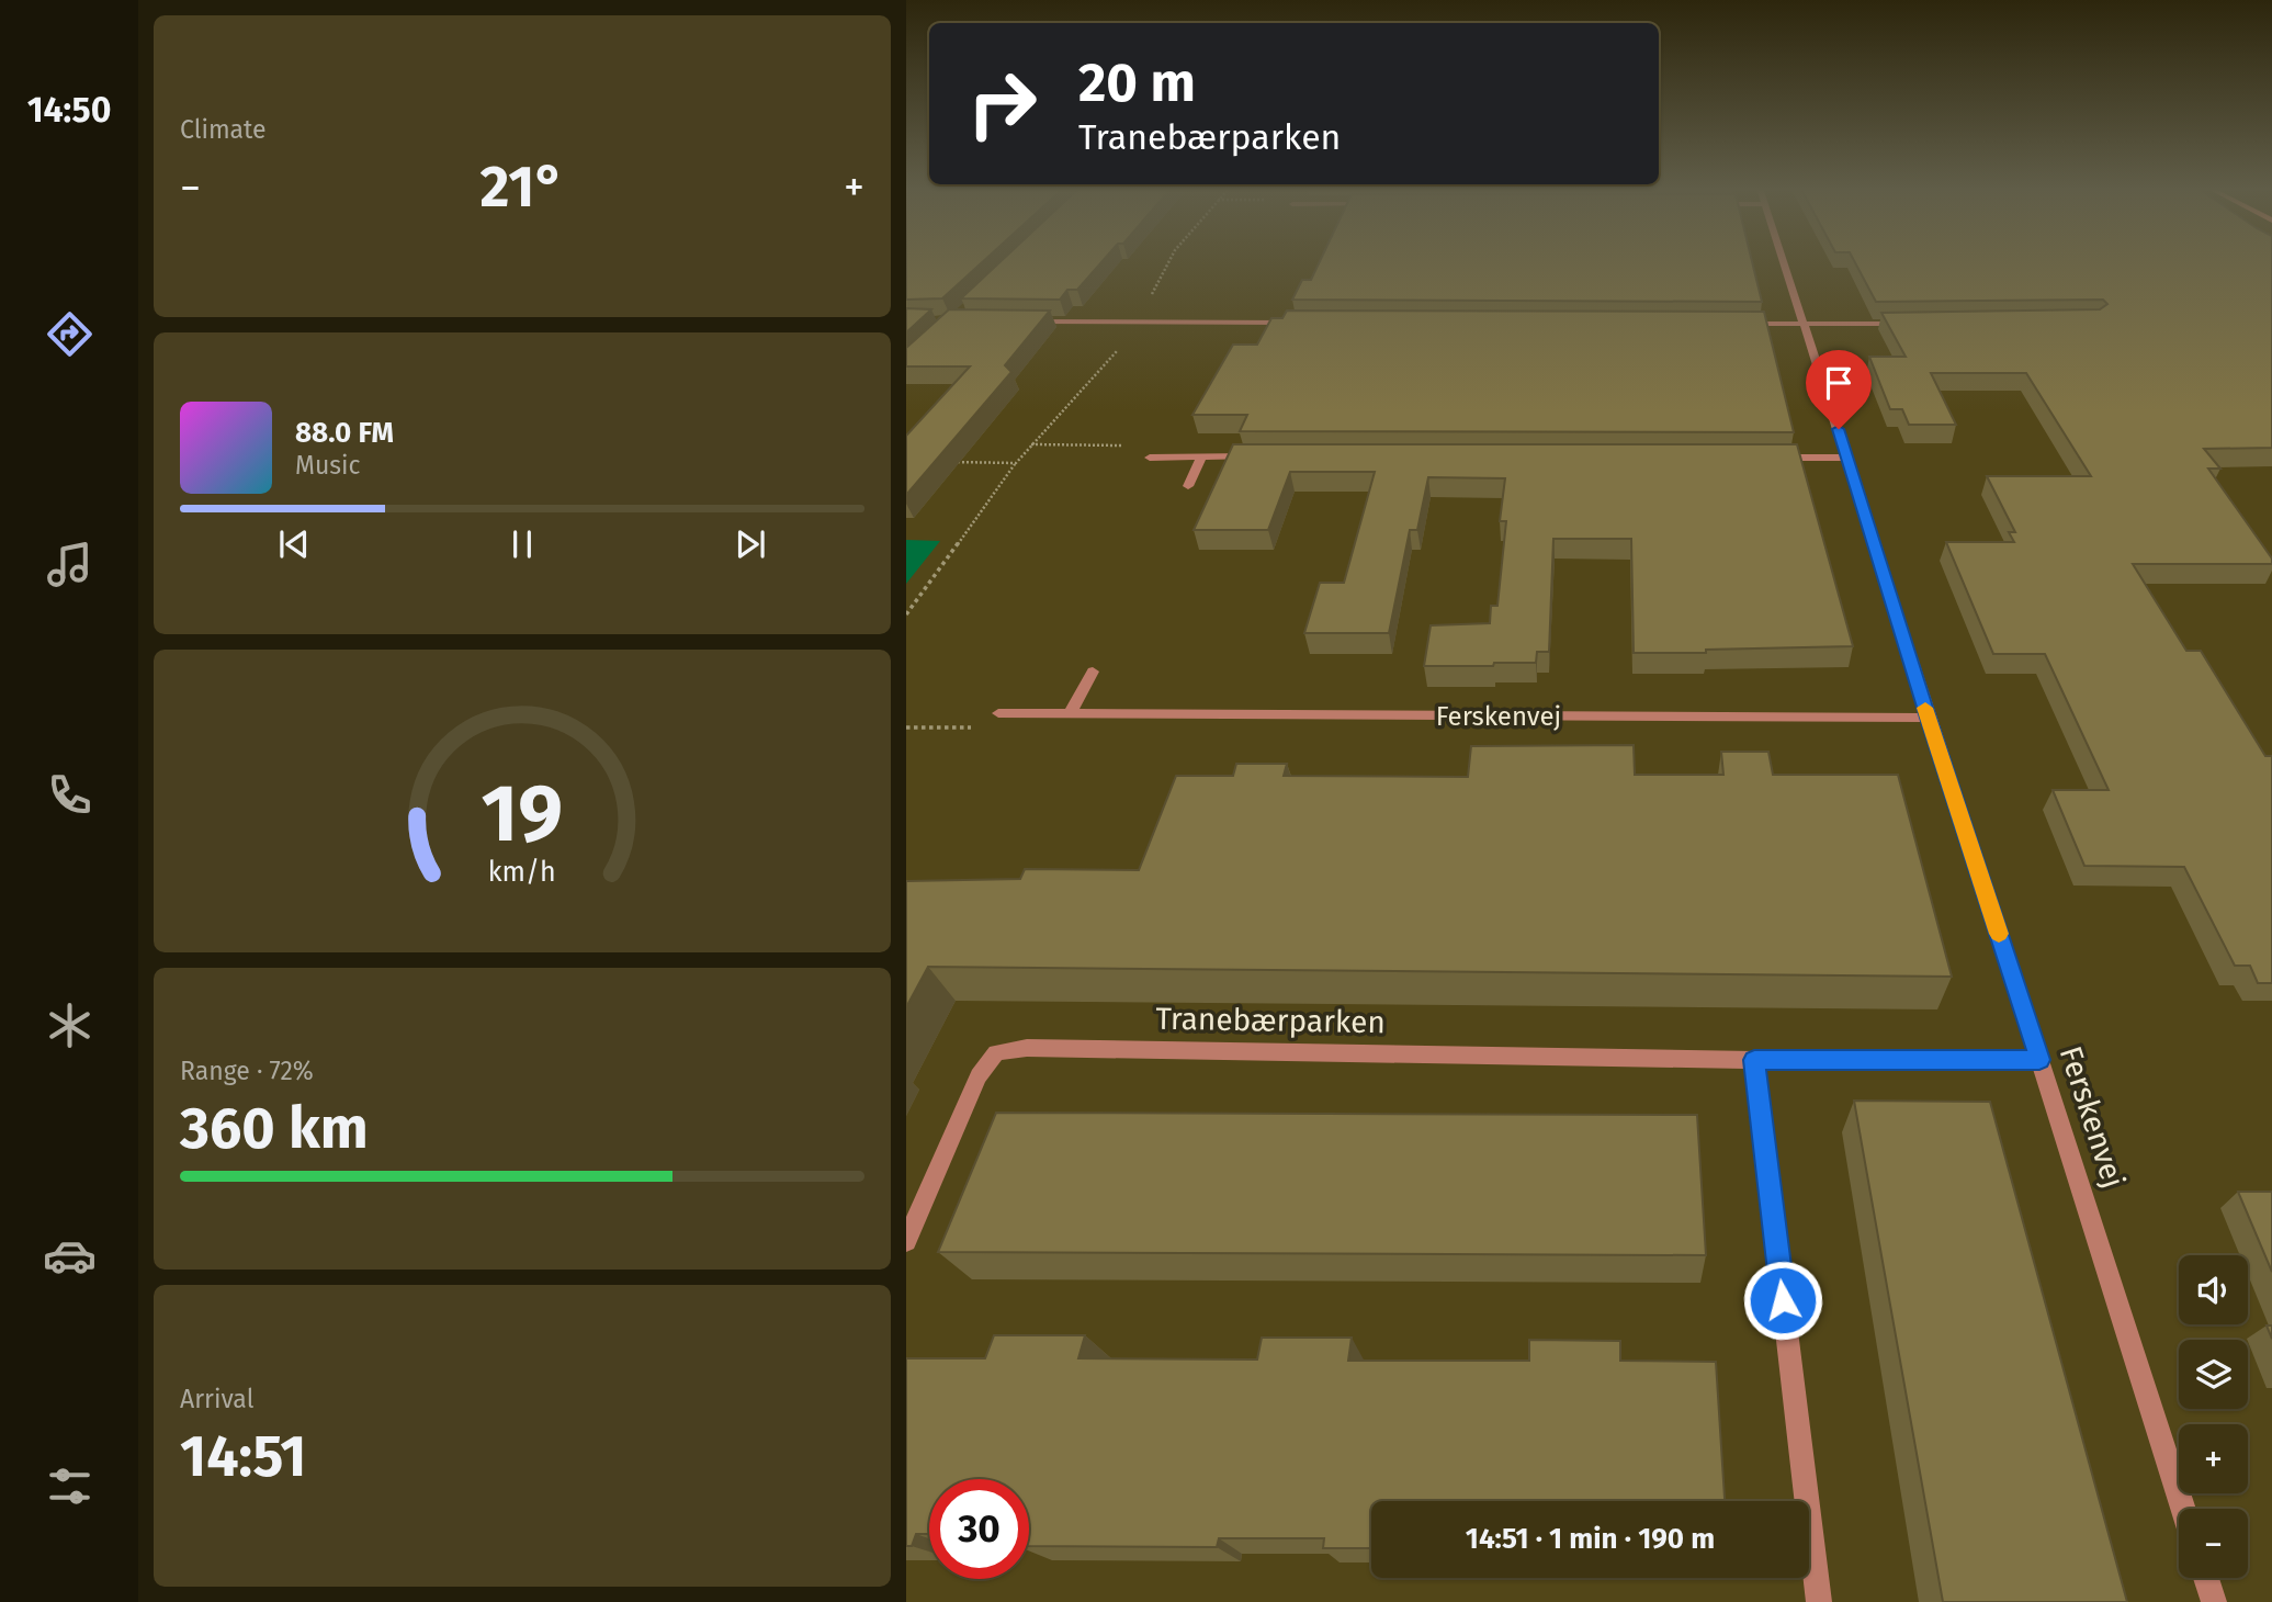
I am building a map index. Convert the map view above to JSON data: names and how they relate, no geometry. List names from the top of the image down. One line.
{"streets":{"street":["Ferskenvej","Tranebærparken"]},"crossings":[["Ferskenvej","Tranebærparken"]],"page":{"tabs":"14:50","tile":["Climate",["Range · 72%","360 km"],["Arrival","14:51"]],"turn":["20 m","Tranebærparken"],"heat":["−","21°","+"],"song":["88.0 FM","Music"],"map_buttons":["+","−"],"limit":"30","trip":"14:51 · 1 min · 190 m","gauge":["19","km/h"]}}
